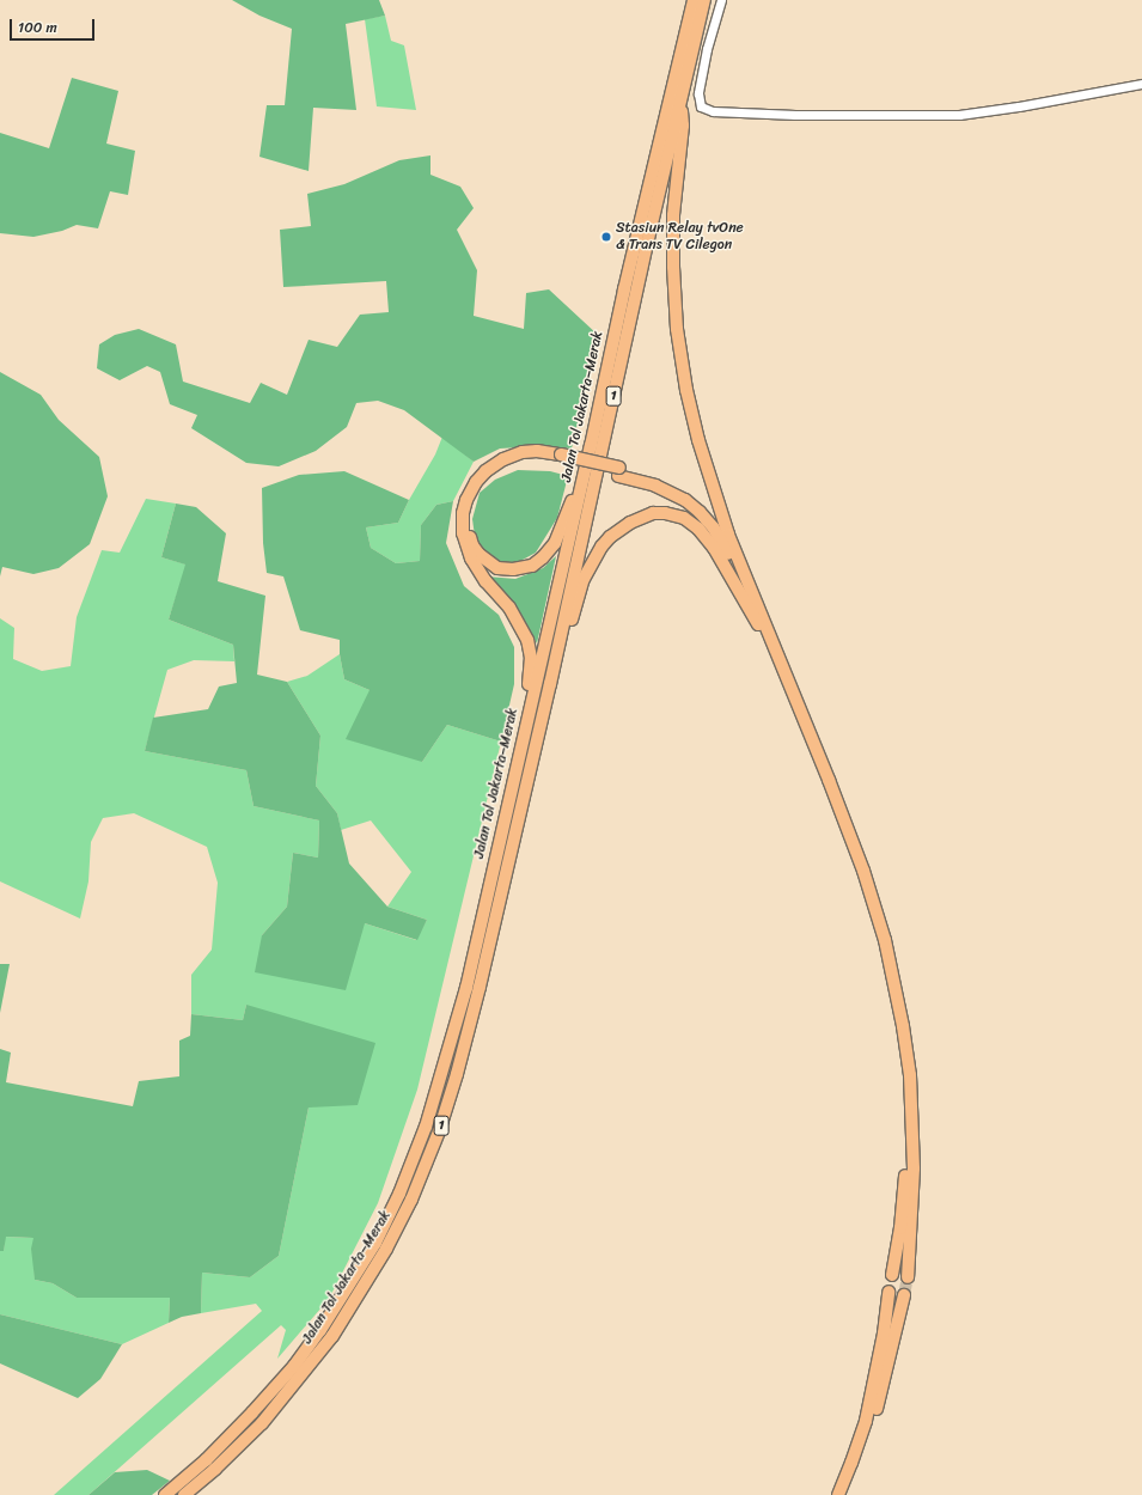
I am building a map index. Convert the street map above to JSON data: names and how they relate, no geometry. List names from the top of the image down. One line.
{"streets":{"highway":["1","Jalan Tol Jakarta–Merak"]},"places":["Stasiun Relay tvOne & Trans TV Cilegon"],"scale_bar":"100 m"}
